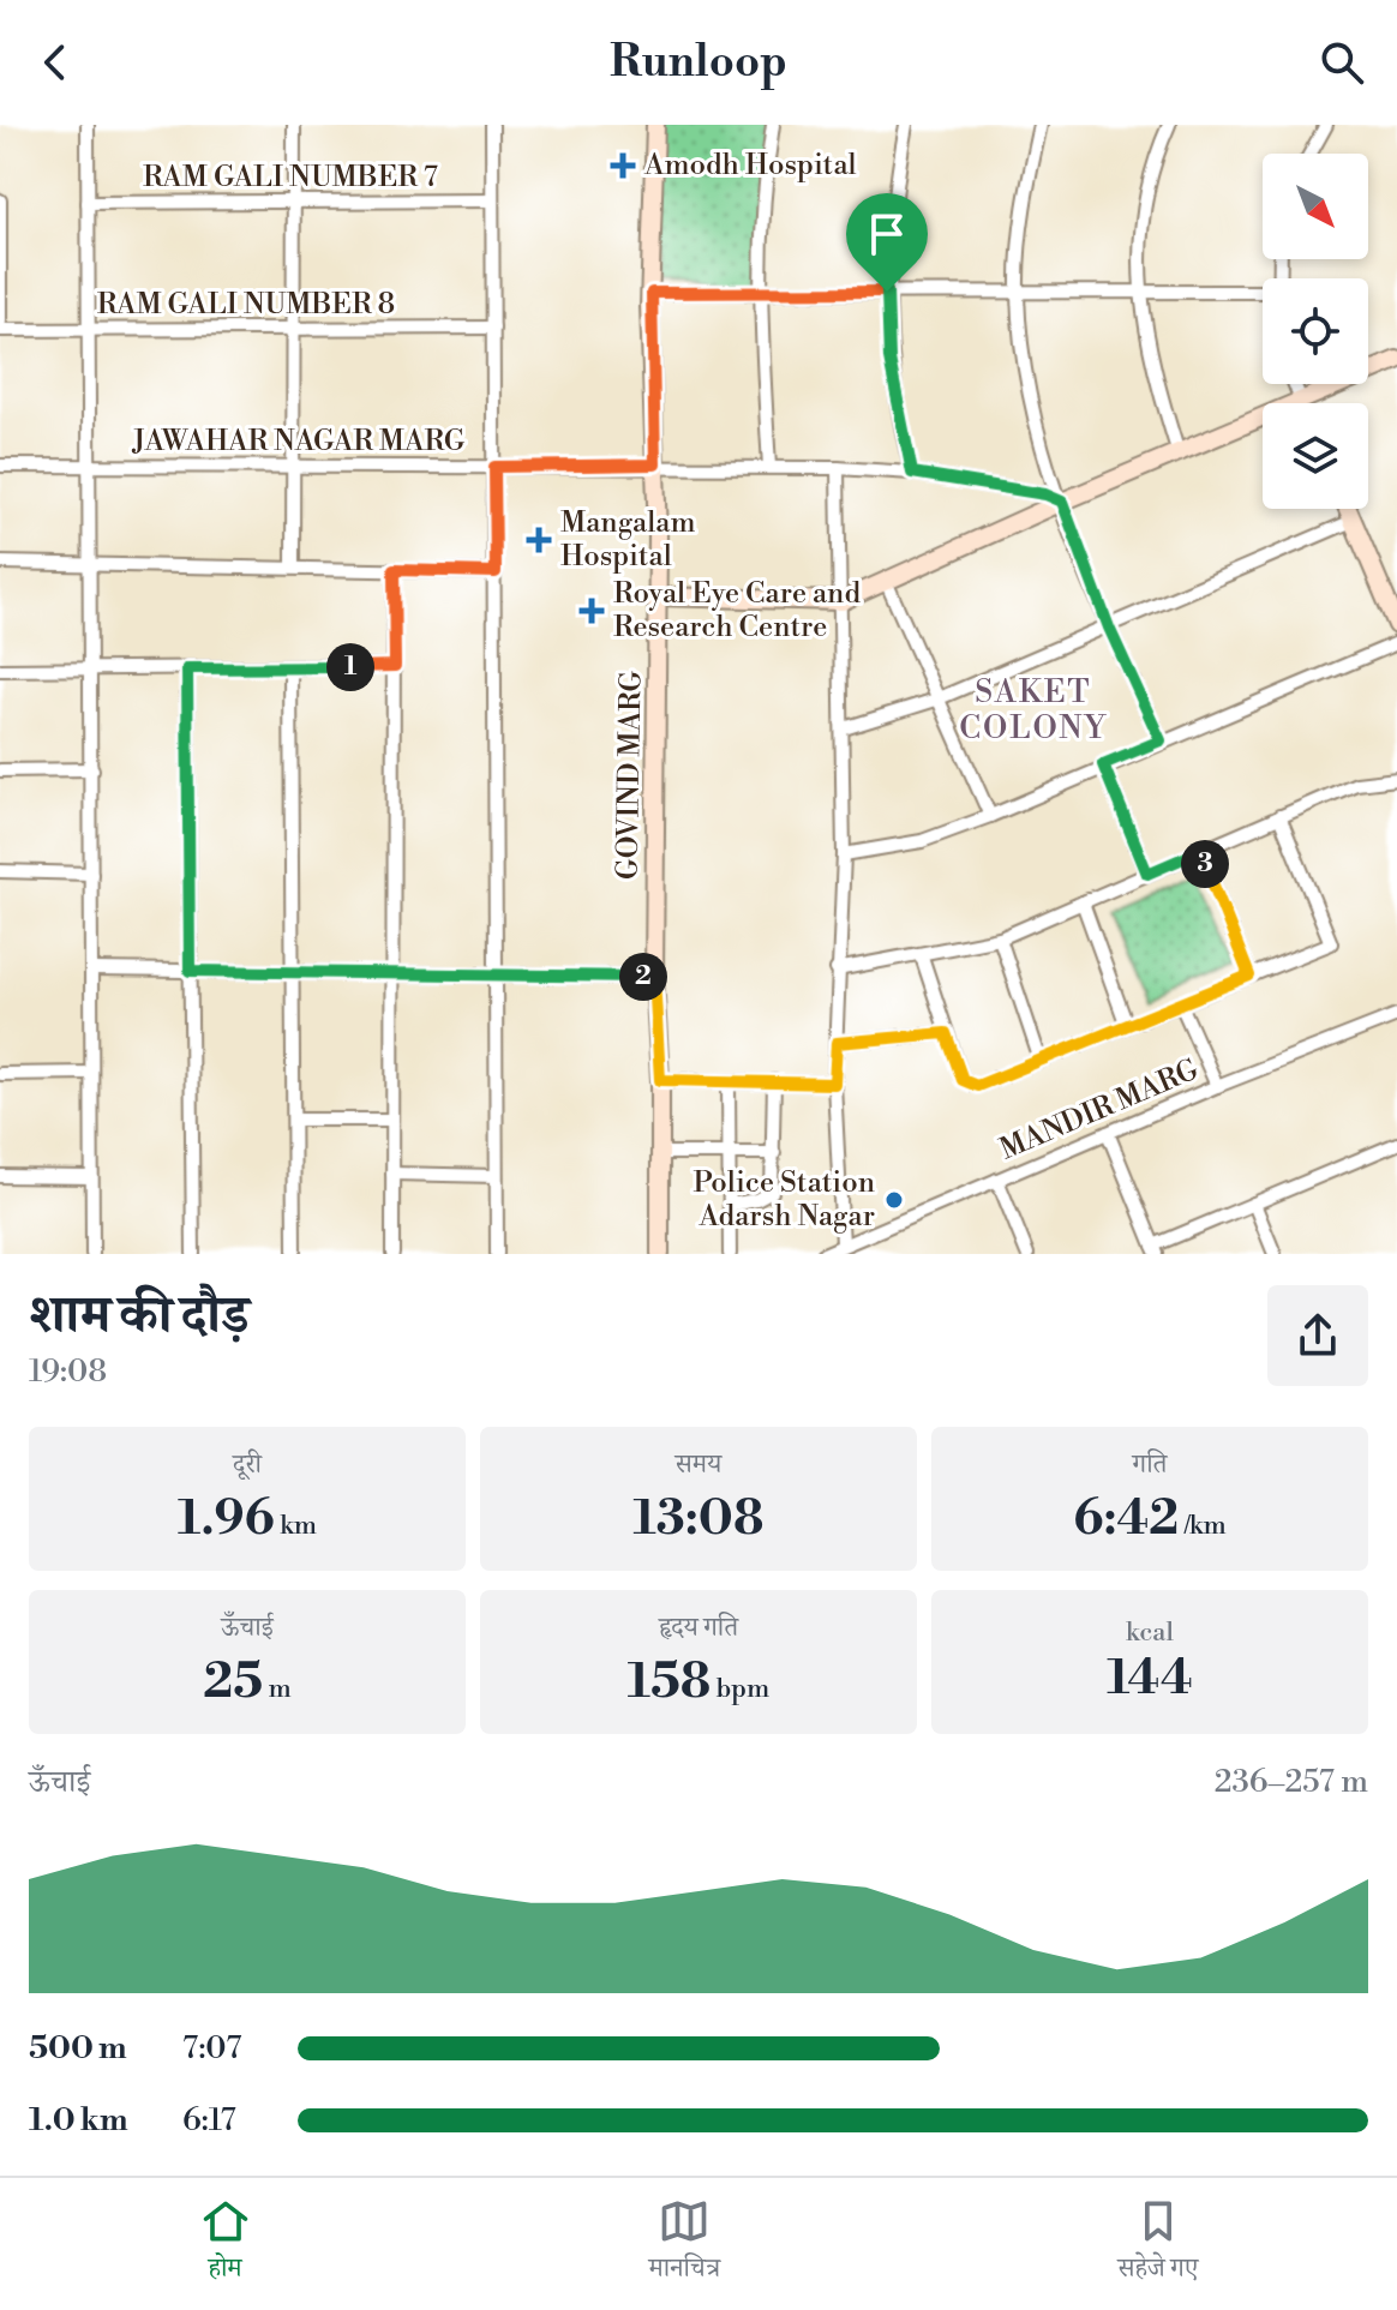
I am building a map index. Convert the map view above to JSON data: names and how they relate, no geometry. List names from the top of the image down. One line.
{"streets":{"street":["RAM GALI NUMBER 7","RAM GALI NUMBER 8","JAWAHAR NAGAR MARG","GOVIND MARG","MANDIR MARG"]},"crossings":[["JAWAHAR NAGAR MARG","GOVIND MARG"]],"districts":["SAKET COLONY"],"places":{"health":["Amodh Hospital","Mangalam Hospital","Royal Eye Care and Research Centre"],"other":["Police Station Adarsh Nagar"]},"north":"bottom right","page":{"header":"Runloop","pins":["1","3","2"],"heading":["शाम की दौड़","19:08"],"stats":[["दूरी","1.96 km"],["समय","13:08"],["गति","6:42 /km"],["ऊँचाई","25 m"],["हृदय गति","158 bpm"],["kcal","144"]],"chart":["ऊँचाई","236–257 m"],"list":[{"name":"500 m","note":"7:07"},{"name":"1.0 km","note":"6:17"}],"tabs":["होम","मानचित्र","सहेजे गए"]}}
